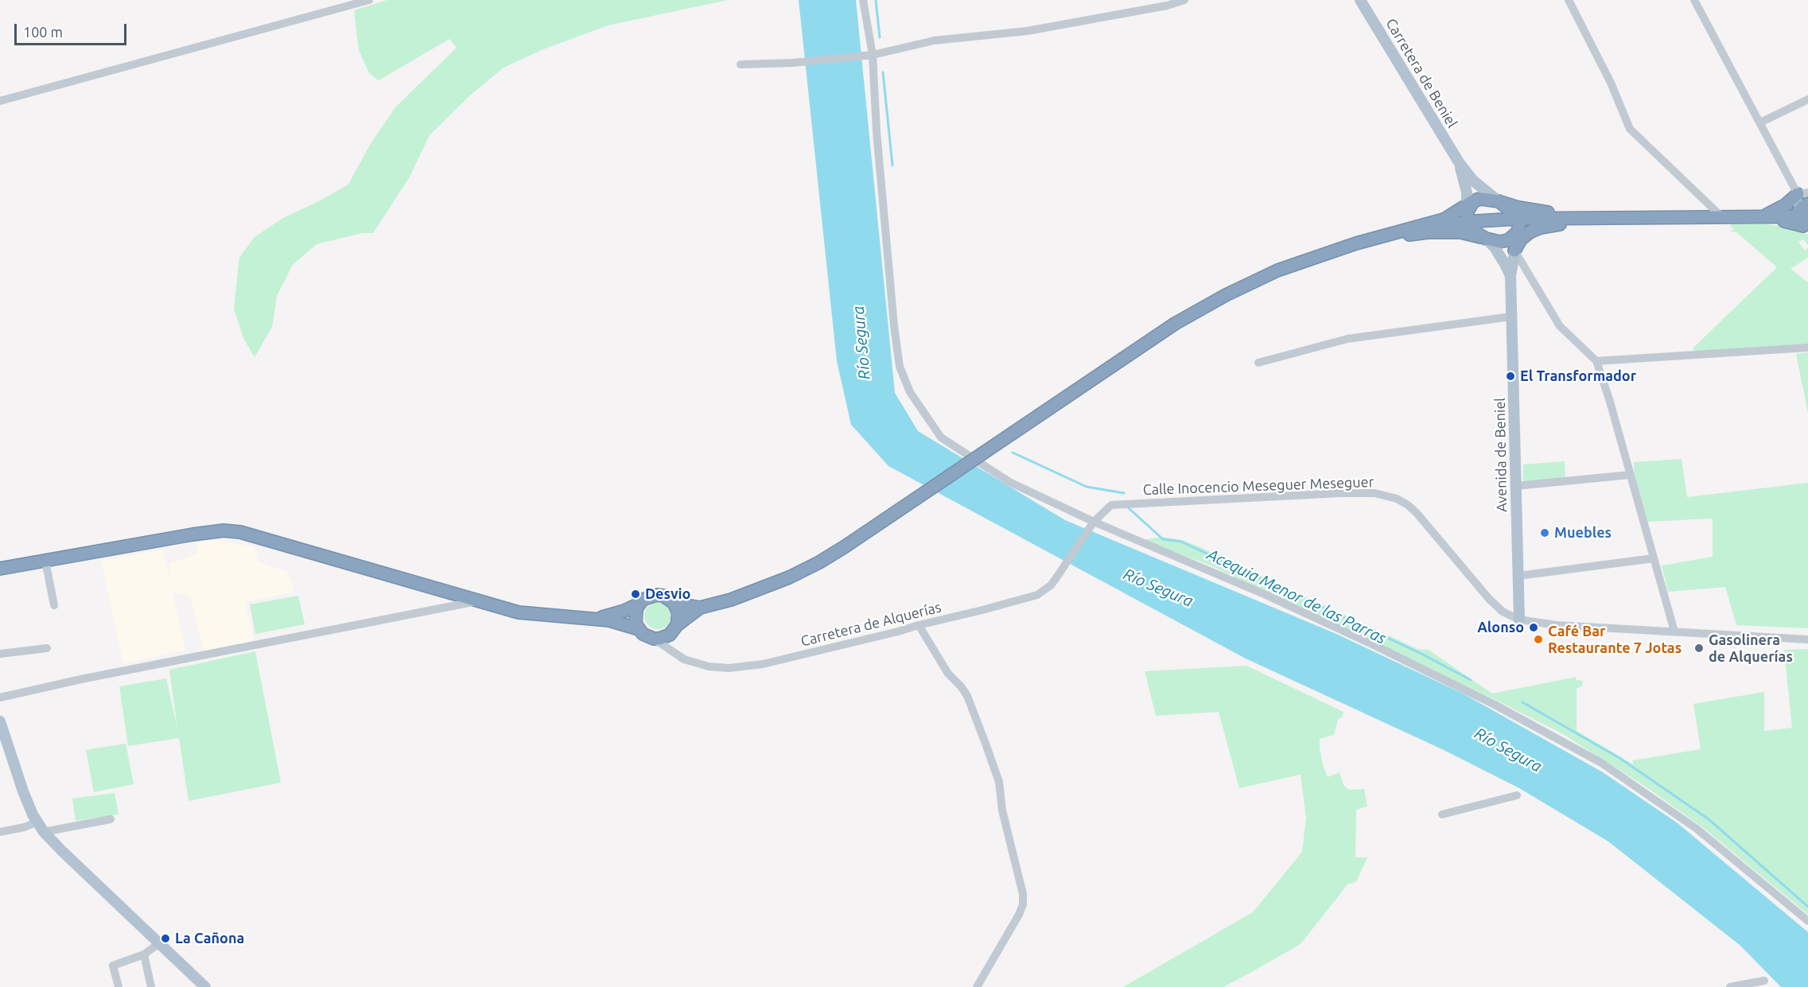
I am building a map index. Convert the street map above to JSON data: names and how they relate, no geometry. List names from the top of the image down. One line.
{"streets":{"main road":["Carretera de Beniel","Avenida de Beniel"],"street":["Calle Inocencio Meseguer Meseguer","Carretera de Alquerías"]},"crossings":[["Avenida de Beniel","Calle Inocencio Meseguer Meseguer"],["Calle Inocencio Meseguer Meseguer","Carretera de Alquerías"]],"water":["Río Segura","Acequia Menor de las Parras"],"places":["El Transformador","Muebles","Desvio","Alonso","Café Bar Restaurante 7 Jotas","Gasolinera de Alquerías","La Cañona"],"scale_bar":"100 m"}
